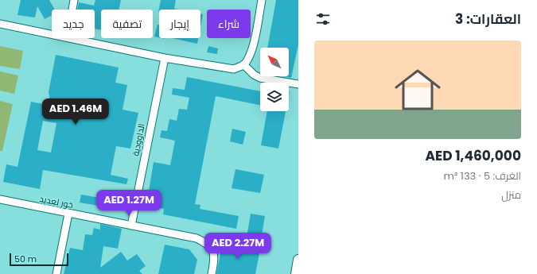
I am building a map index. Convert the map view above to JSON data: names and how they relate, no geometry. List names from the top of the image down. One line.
{"streets":{"street":["الداوودية","خور لعديد"]},"crossings":[["الداوودية","خور لعديد"]],"scale_bar":"50 m","north":"top left","page":{"heading":"العقارات: 3","chip":["شراء","إيجار","تصفية","جديد"],"list":[{"name":"AED 1,460,000","note":"الغرف: 5 · 133 m² · منزل"}],"price":["AED 1.46M","AED 1.27M","AED 2.27M"],"scale":"50 m"}}
